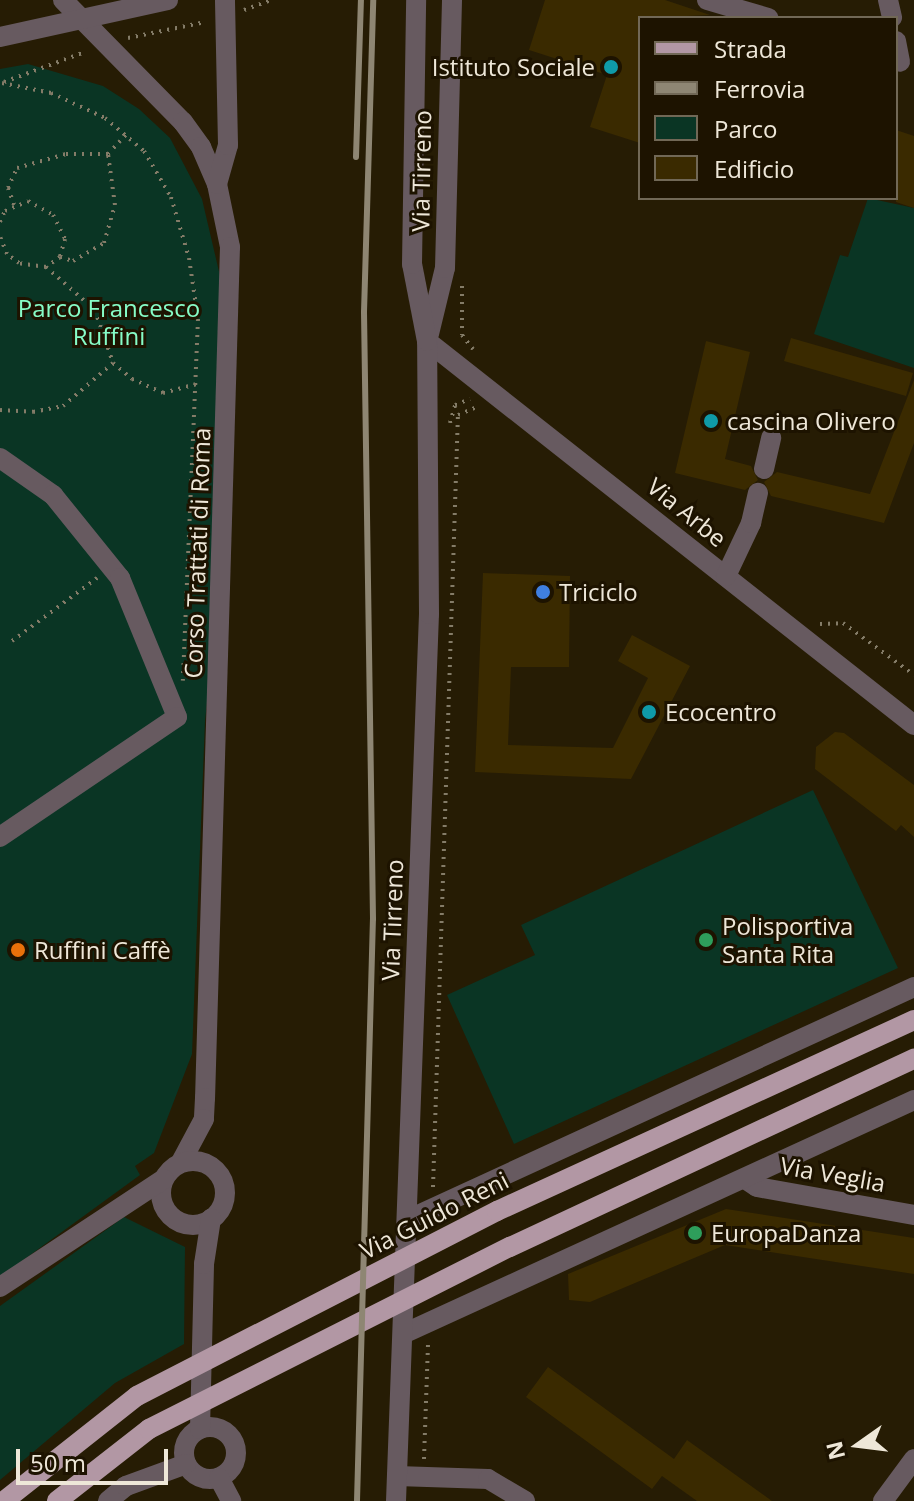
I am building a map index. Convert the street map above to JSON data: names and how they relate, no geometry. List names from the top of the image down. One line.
{"streets":{"main road":["Via Guido Reni"],"street":["Via Tirreno","Via Arbe","Corso Trattati di Roma","Via Veglia"]},"crossings":[["Via Tirreno","Via Arbe"],["Via Tirreno","Via Guido Reni"]],"parks":["Parco Francesco Ruffini"],"places":["Istituto Sociale","cascina Olivero","Triciclo","Ecocentro","Polisportiva Santa Rita","Ruffini Caffè","EuropaDanza"],"legend":["Strada","Ferrovia","Parco","Edificio"],"scale_bar":"50 m","north":"left"}
